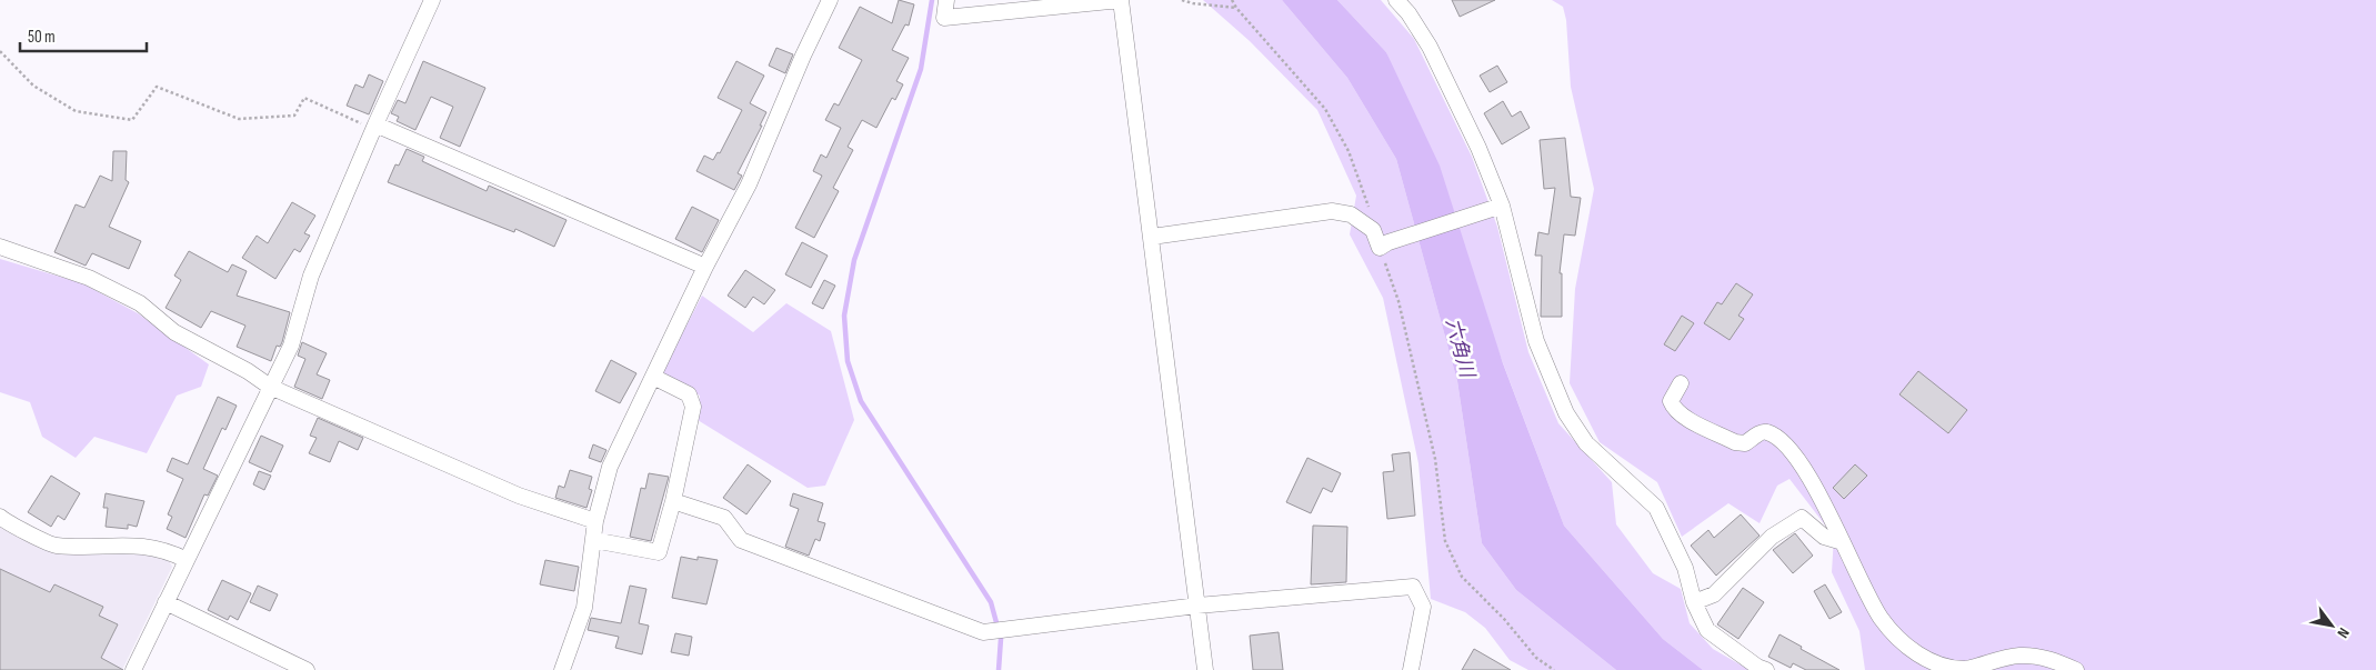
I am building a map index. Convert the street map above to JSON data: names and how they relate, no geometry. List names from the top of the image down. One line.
{"water":["六角川"],"scale_bar":"50 m","north":"bottom right"}
